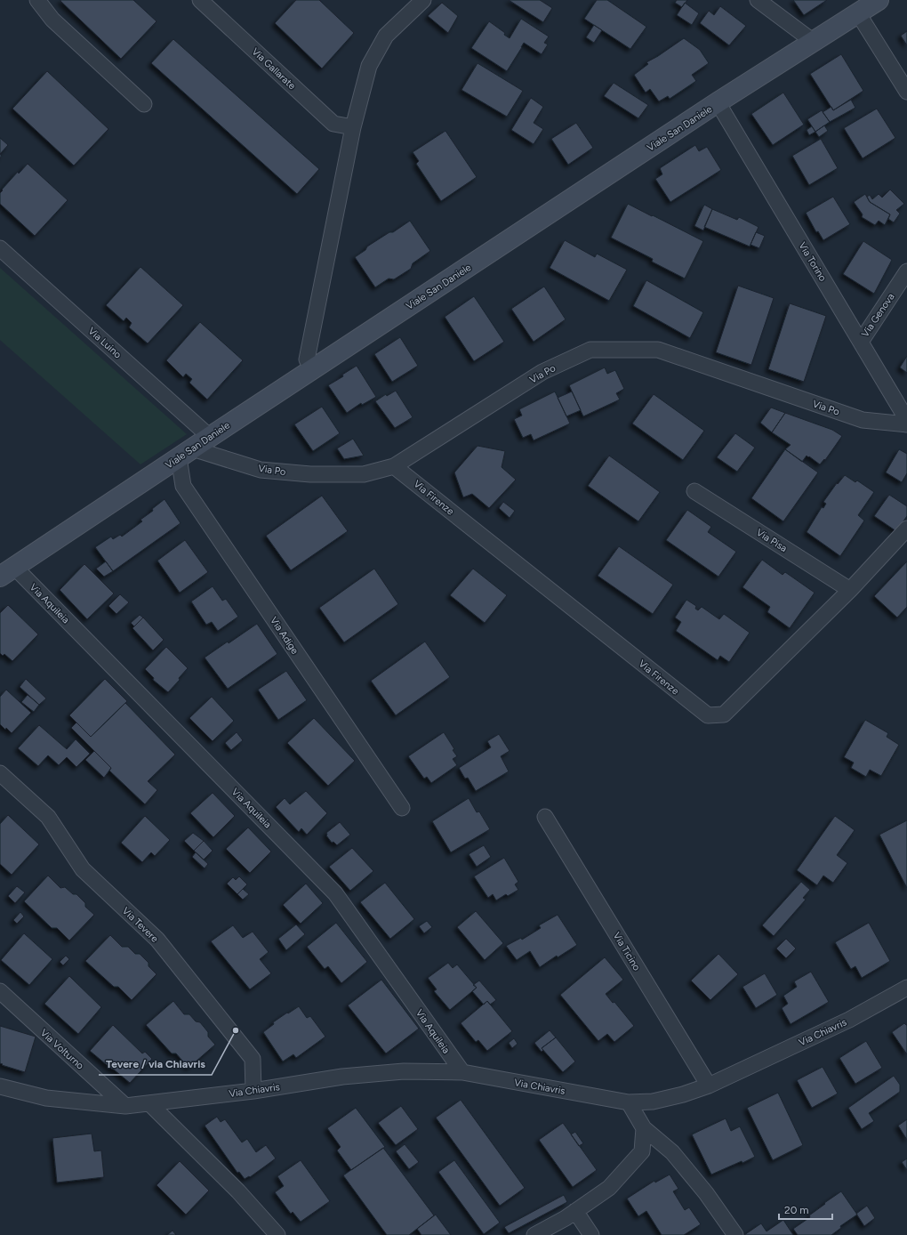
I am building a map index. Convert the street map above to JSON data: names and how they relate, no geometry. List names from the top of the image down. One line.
{"streets":{"street":["Via Gallarate","Viale San Daniele","Via Torino","Via Genova","Via Luino","Via Po","Via Firenze","Via Pisa","Via Aquileia","Via Adige","Via Tevere","Via Ticino","Via Chiavris","Via Volturno"]},"crossings":[["Viale San Daniele","Via Torino"],["Viale San Daniele","Via Luino"],["Viale San Daniele","Via Po"],["Viale San Daniele","Via Aquileia"],["Viale San Daniele","Via Adige"],["Via Torino","Via Genova"],["Via Po","Via Firenze"],["Via Po","Via Adige"],["Via Firenze","Via Pisa"],["Via Aquileia","Via Chiavris"],["Via Tevere","Via Chiavris"],["Via Ticino","Via Chiavris"],["Via Chiavris","Via Volturno"]],"places":["Tevere / via Chiavris"],"scale_bar":"20 m"}
